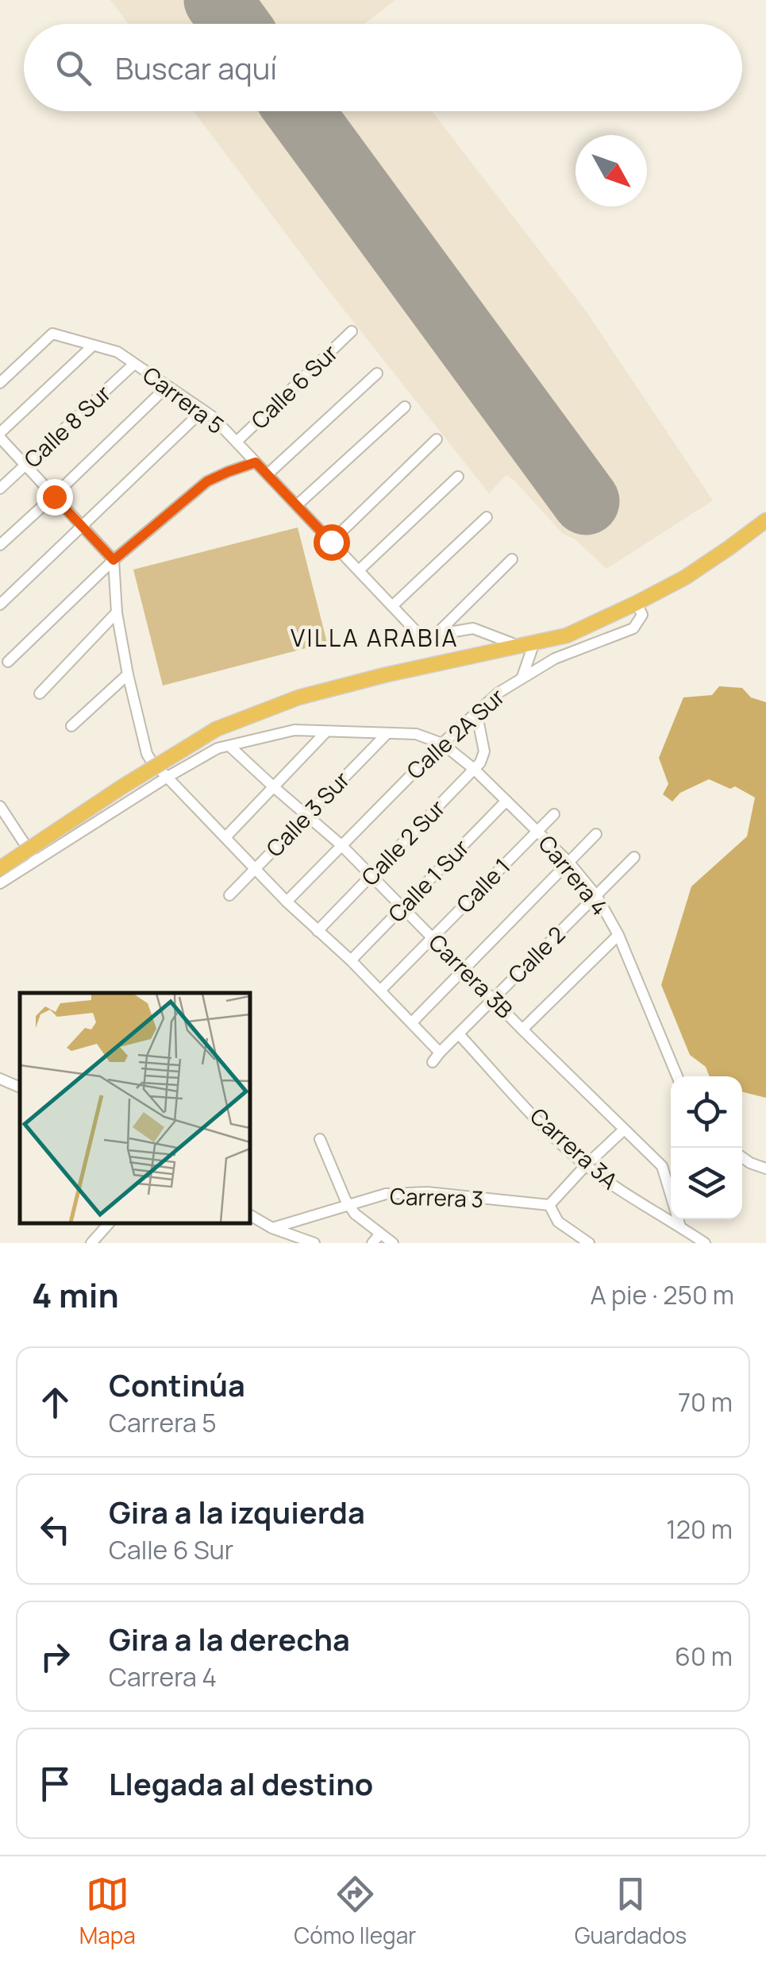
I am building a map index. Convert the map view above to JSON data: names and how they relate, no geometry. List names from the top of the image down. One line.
{"streets":{"street":["Calle 6 Sur","Carrera 5","Calle 8 Sur","Calle 2A Sur","Calle 3 Sur","Calle 2 Sur","Carrera 4","Calle 1 Sur","Calle 1","Calle 2","Carrera 3B","Carrera 3A","Carrera 3"]},"crossings":[["Calle 6 Sur","Carrera 5"],["Carrera 5","Calle 8 Sur"],["Calle 2A Sur","Calle 2 Sur"],["Calle 2A Sur","Carrera 4"],["Calle 2A Sur","Carrera 3B"],["Calle 3 Sur","Carrera 3B"],["Calle 2 Sur","Carrera 4"],["Calle 2 Sur","Carrera 3B"],["Carrera 4","Calle 1 Sur"],["Carrera 4","Calle 1"],["Carrera 4","Calle 2"],["Calle 1 Sur","Carrera 3B"],["Calle 1","Carrera 3B"],["Calle 2","Carrera 3B"],["Calle 2","Carrera 3A"],["Carrera 3B","Carrera 3A"]],"districts":["VILLA ARABIA"],"north":"bottom right","page":{"search":"Buscar aquí","heading":["4 min","A pie · 250 m"],"list":[["Continúa","Carrera 5","70 m"],["Gira a la izquierda","Calle 6 Sur","120 m"],["Gira a la derecha","Carrera 4","60 m"],"Llegada al destino"],"nav":["Mapa","Cómo llegar","Guardados"]}}
